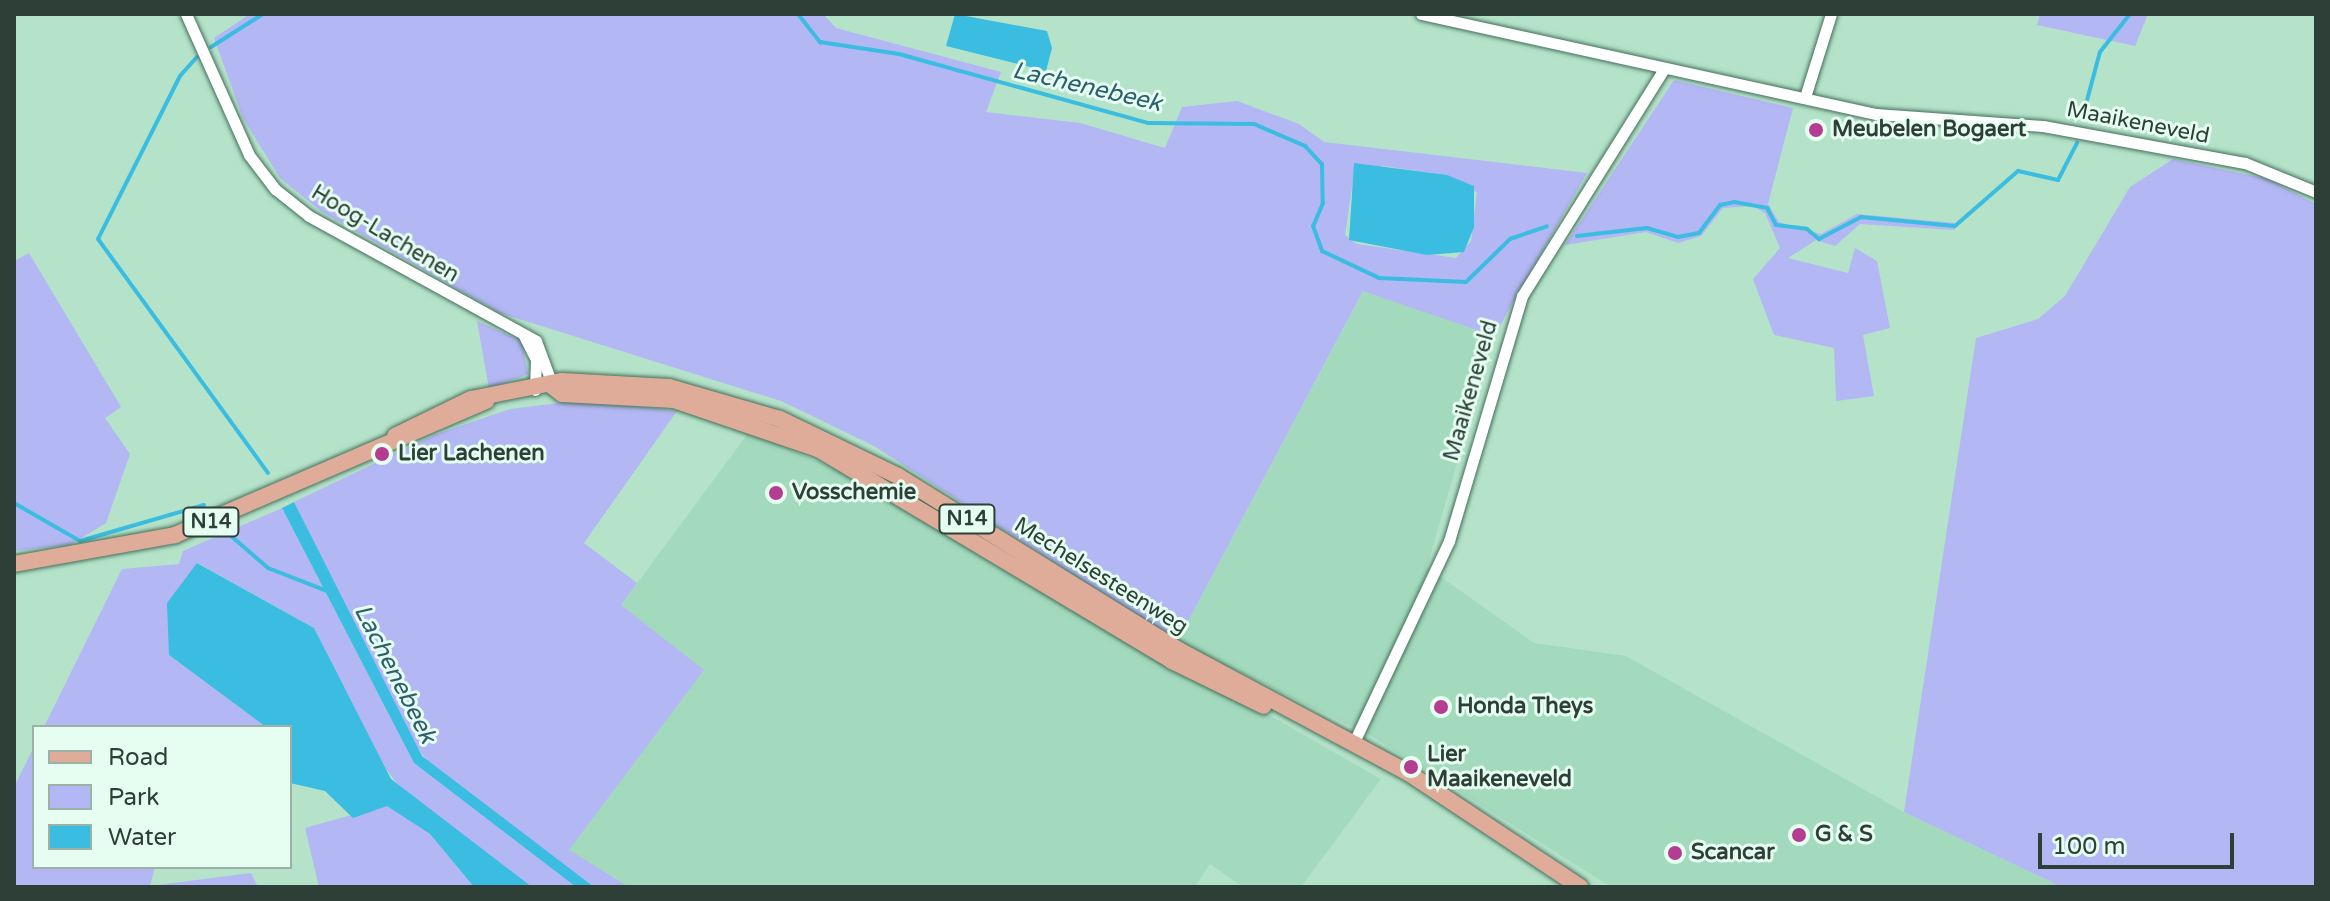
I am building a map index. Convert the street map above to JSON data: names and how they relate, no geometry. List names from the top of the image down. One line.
{"streets":{"main road":["N14","Mechelsesteenweg"],"street":["Maaikeneveld","Hoog-Lachenen"]},"crossings":[["Maaikeneveld","Mechelsesteenweg"],["Hoog-Lachenen","Mechelsesteenweg"]],"water":["Lachenebeek"],"places":["Meubelen Bogaert","Lier Lachenen","Vosschemie","Honda Theys","Lier Maaikeneveld","G & S","Scancar"],"legend":["Road","Park","Water"],"scale_bar":"100 m"}
